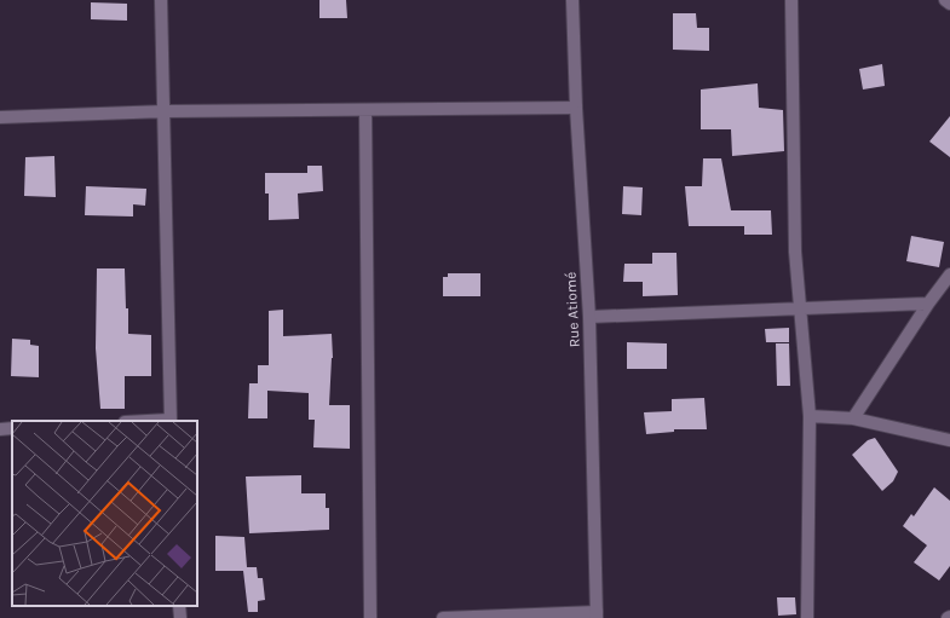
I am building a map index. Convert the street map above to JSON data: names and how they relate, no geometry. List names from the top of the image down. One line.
{"streets":{"street":["Rue Atiomé"]}}
